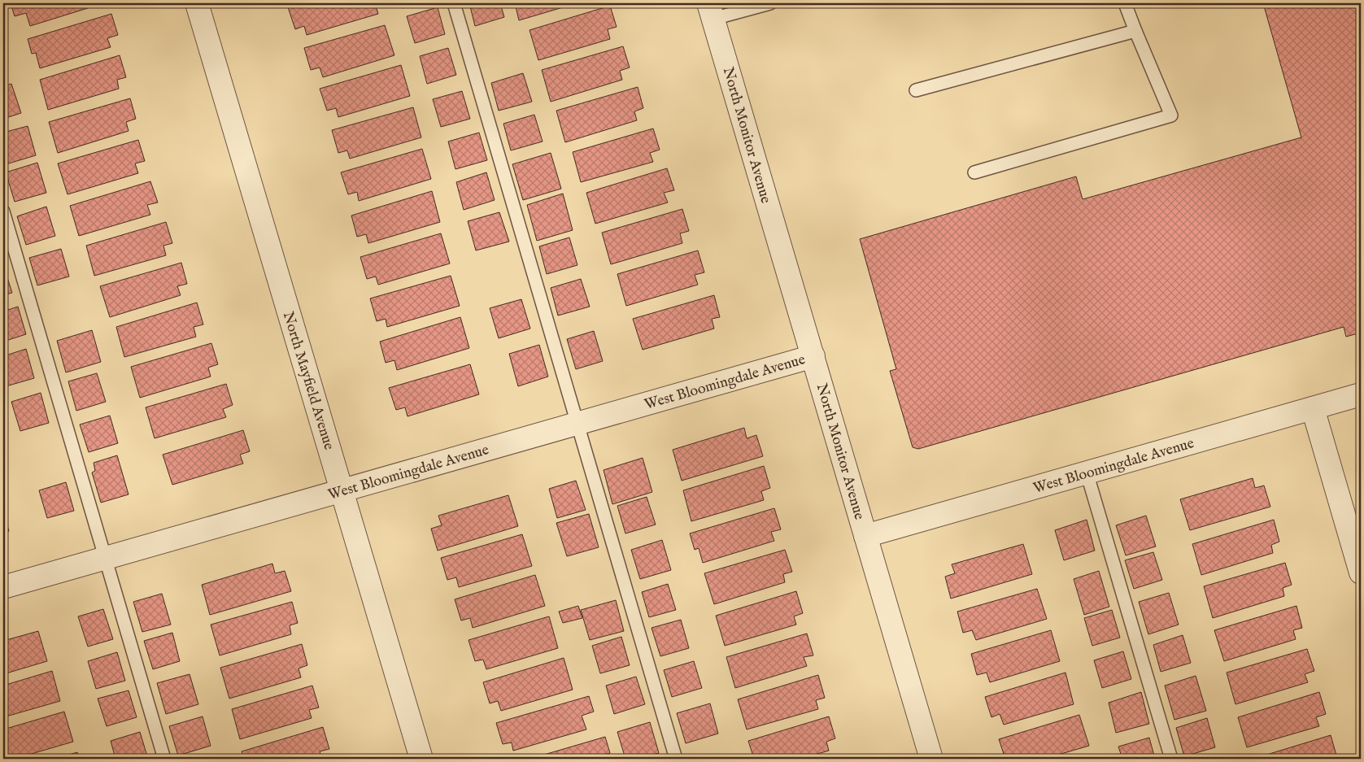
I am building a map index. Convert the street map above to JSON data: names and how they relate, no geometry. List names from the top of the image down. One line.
{"streets":{"street":["North Monitor Avenue","North Mayfield Avenue","West Bloomingdale Avenue"]},"crossings":[["North Monitor Avenue","West Bloomingdale Avenue"],["North Mayfield Avenue","West Bloomingdale Avenue"]]}
